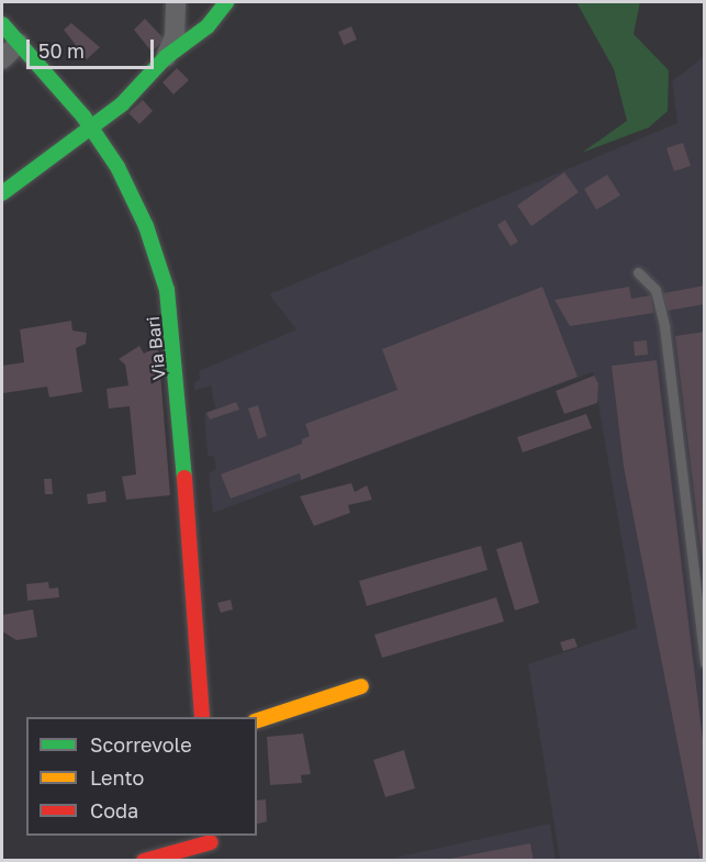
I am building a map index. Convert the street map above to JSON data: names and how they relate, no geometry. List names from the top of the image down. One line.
{"streets":{"main road":["Via Bari"]},"legend":["Scorrevole","Lento","Coda"],"scale_bar":"50 m"}
